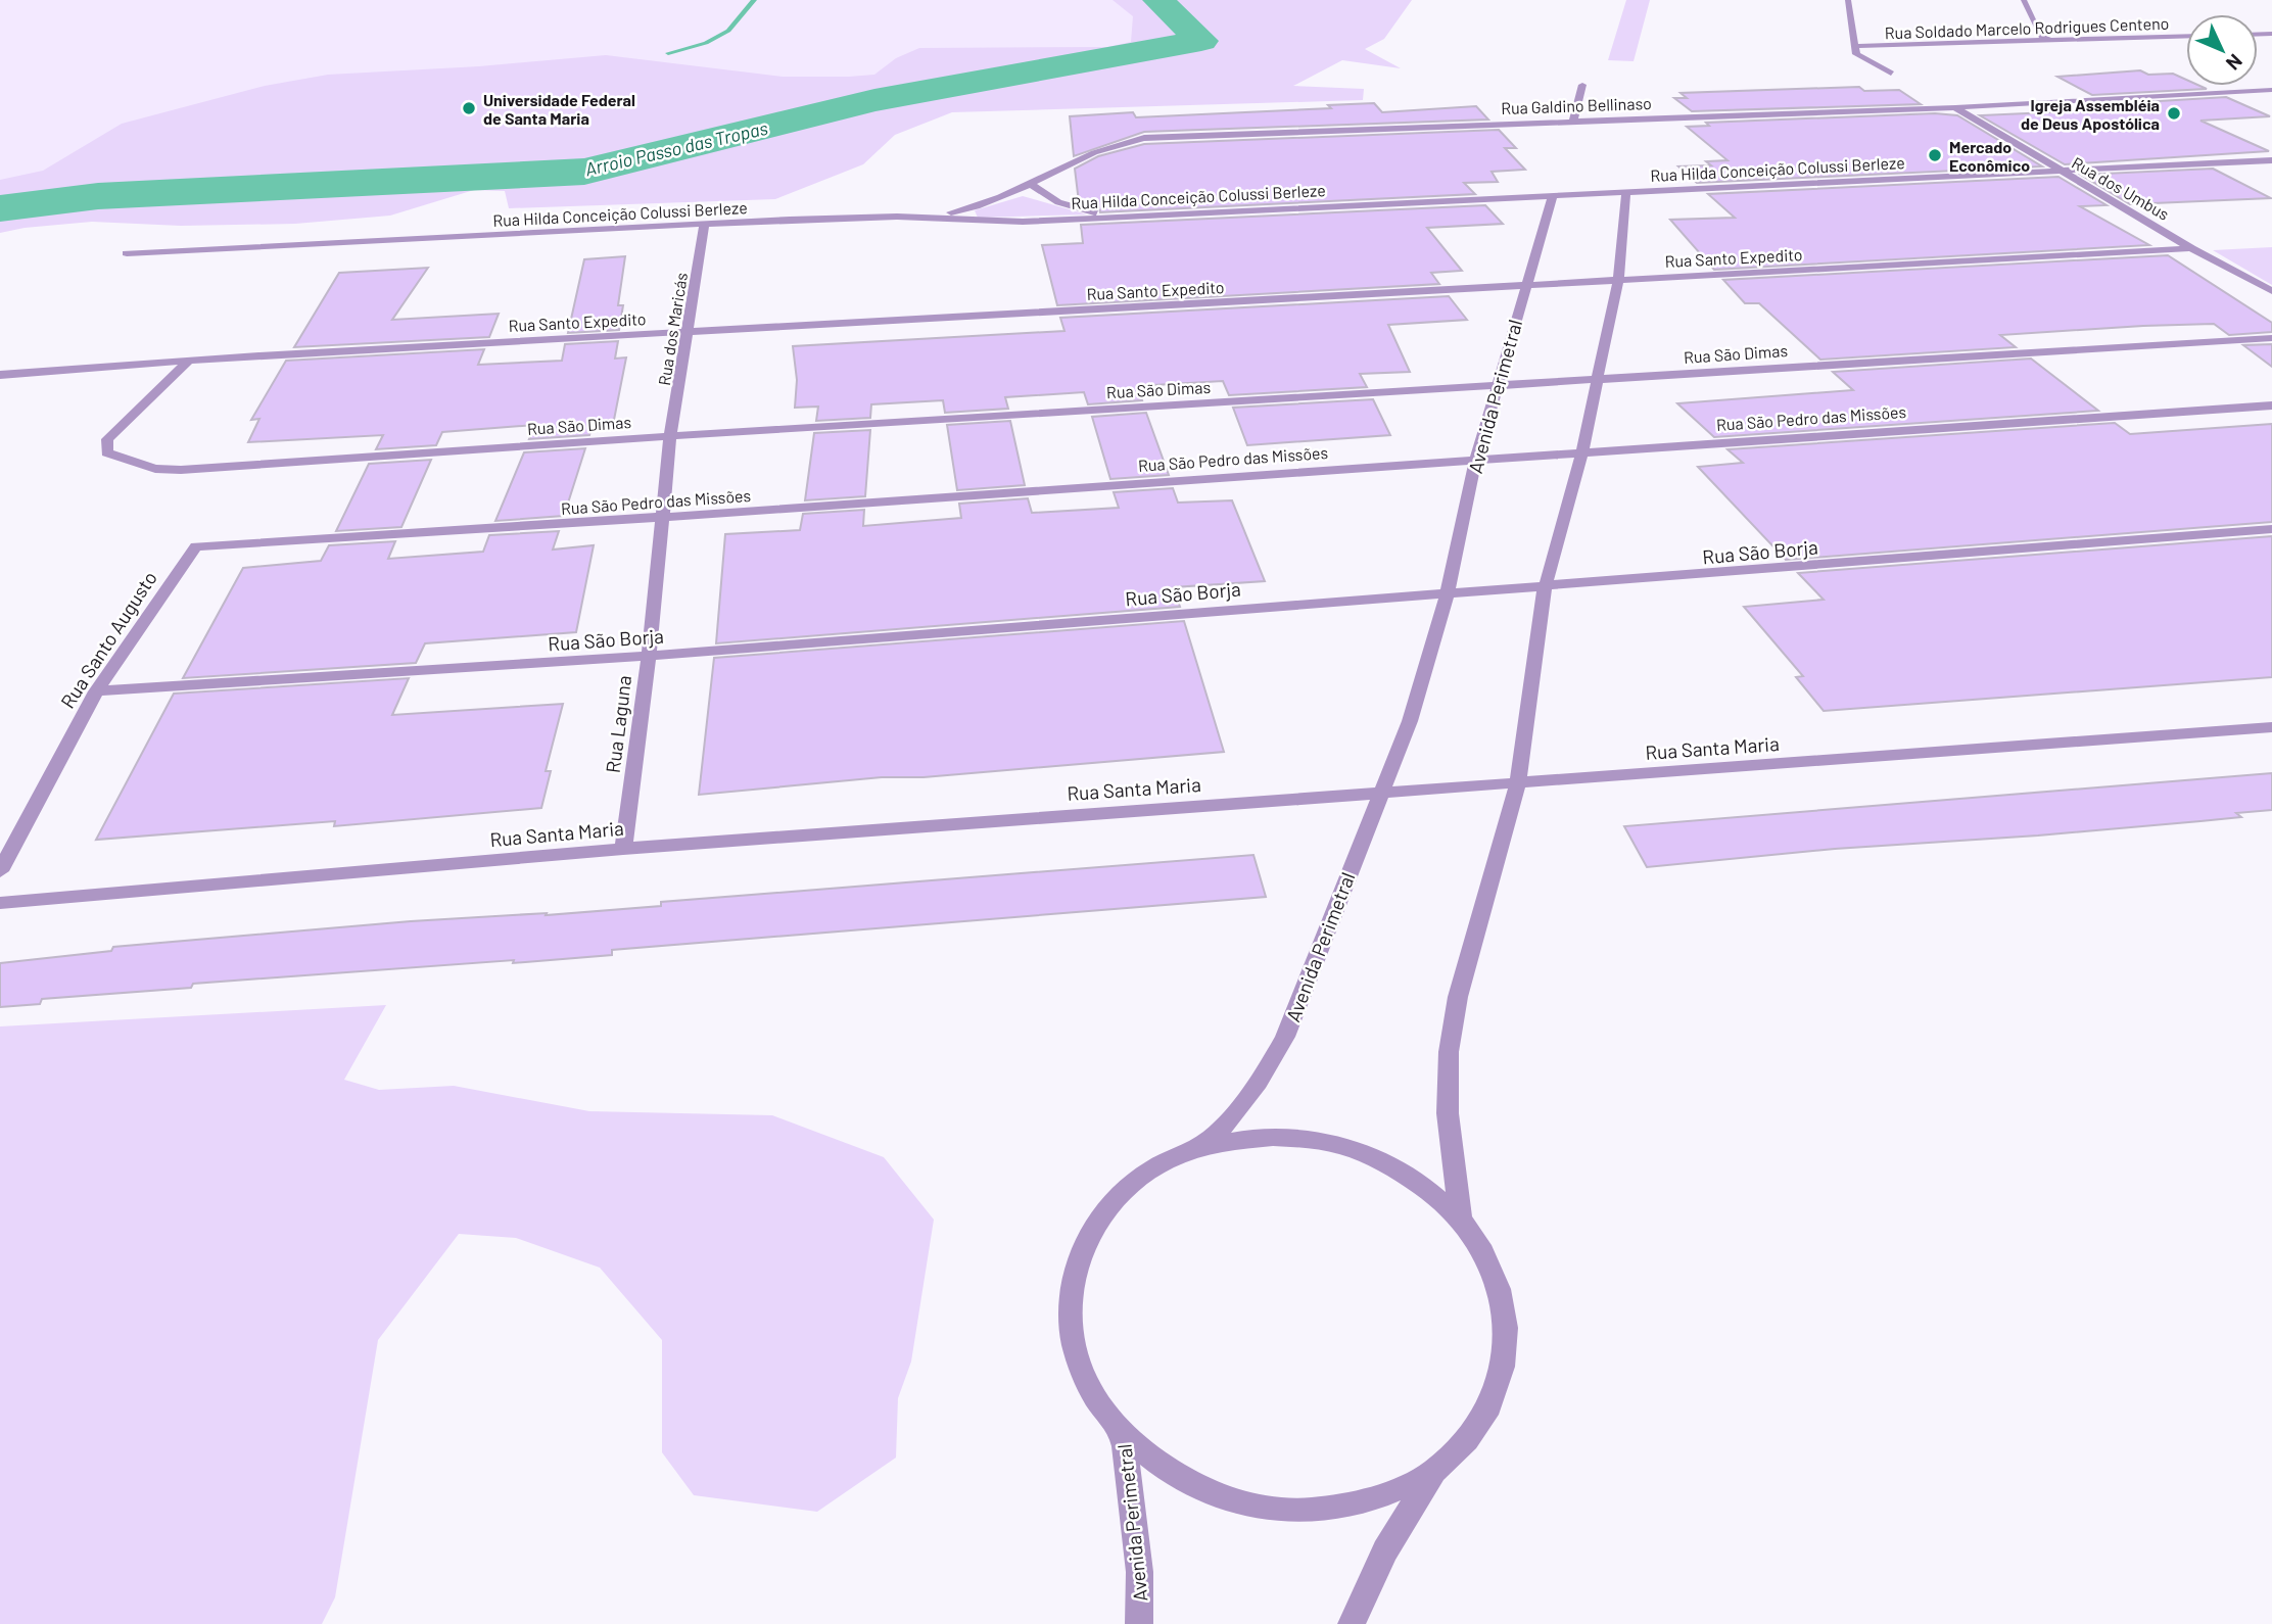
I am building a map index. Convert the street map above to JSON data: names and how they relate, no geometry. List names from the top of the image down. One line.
{"streets":{"street":["Rua Soldado Marcelo Rodrigues Centeno","Rua Galdino Bellinaso","Rua Hilda Conceição Colussi Berleze","Rua dos Umbus","Rua Santo Expedito","Rua dos Maricás","Rua São Dimas","Avenida Perimetral","Rua São Pedro das Missões","Rua São Borja","Rua Santo Augusto","Rua Laguna","Rua Santa Maria"]},"crossings":[["Rua Galdino Bellinaso","Rua Hilda Conceição Colussi Berleze"],["Rua Galdino Bellinaso","Rua dos Umbus"],["Rua Hilda Conceição Colussi Berleze","Rua dos Umbus"],["Rua Hilda Conceição Colussi Berleze","Rua dos Maricás"],["Rua Hilda Conceição Colussi Berleze","Avenida Perimetral"],["Rua dos Umbus","Rua Santo Expedito"],["Rua Santo Expedito","Rua dos Maricás"],["Rua Santo Expedito","Rua São Dimas"],["Rua Santo Expedito","Avenida Perimetral"],["Rua dos Maricás","Rua São Dimas"],["Rua dos Maricás","Rua São Pedro das Missões"],["Rua dos Maricás","Rua Laguna"],["Rua São Dimas","Avenida Perimetral"],["Avenida Perimetral","Rua São Pedro das Missões"],["Avenida Perimetral","Rua São Borja"],["Avenida Perimetral","Rua Santa Maria"],["Rua São Pedro das Missões","Rua Santo Augusto"],["Rua São Pedro das Missões","Rua Laguna"],["Rua São Borja","Rua Santo Augusto"],["Rua São Borja","Rua Laguna"],["Rua Laguna","Rua Santa Maria"]],"water":["Arroio Passo das Tropas"],"places":["Universidade Federal de Santa Maria","Igreja Assembléia de Deus Apostólica","Mercado Econômico"],"north":"bottom right"}
